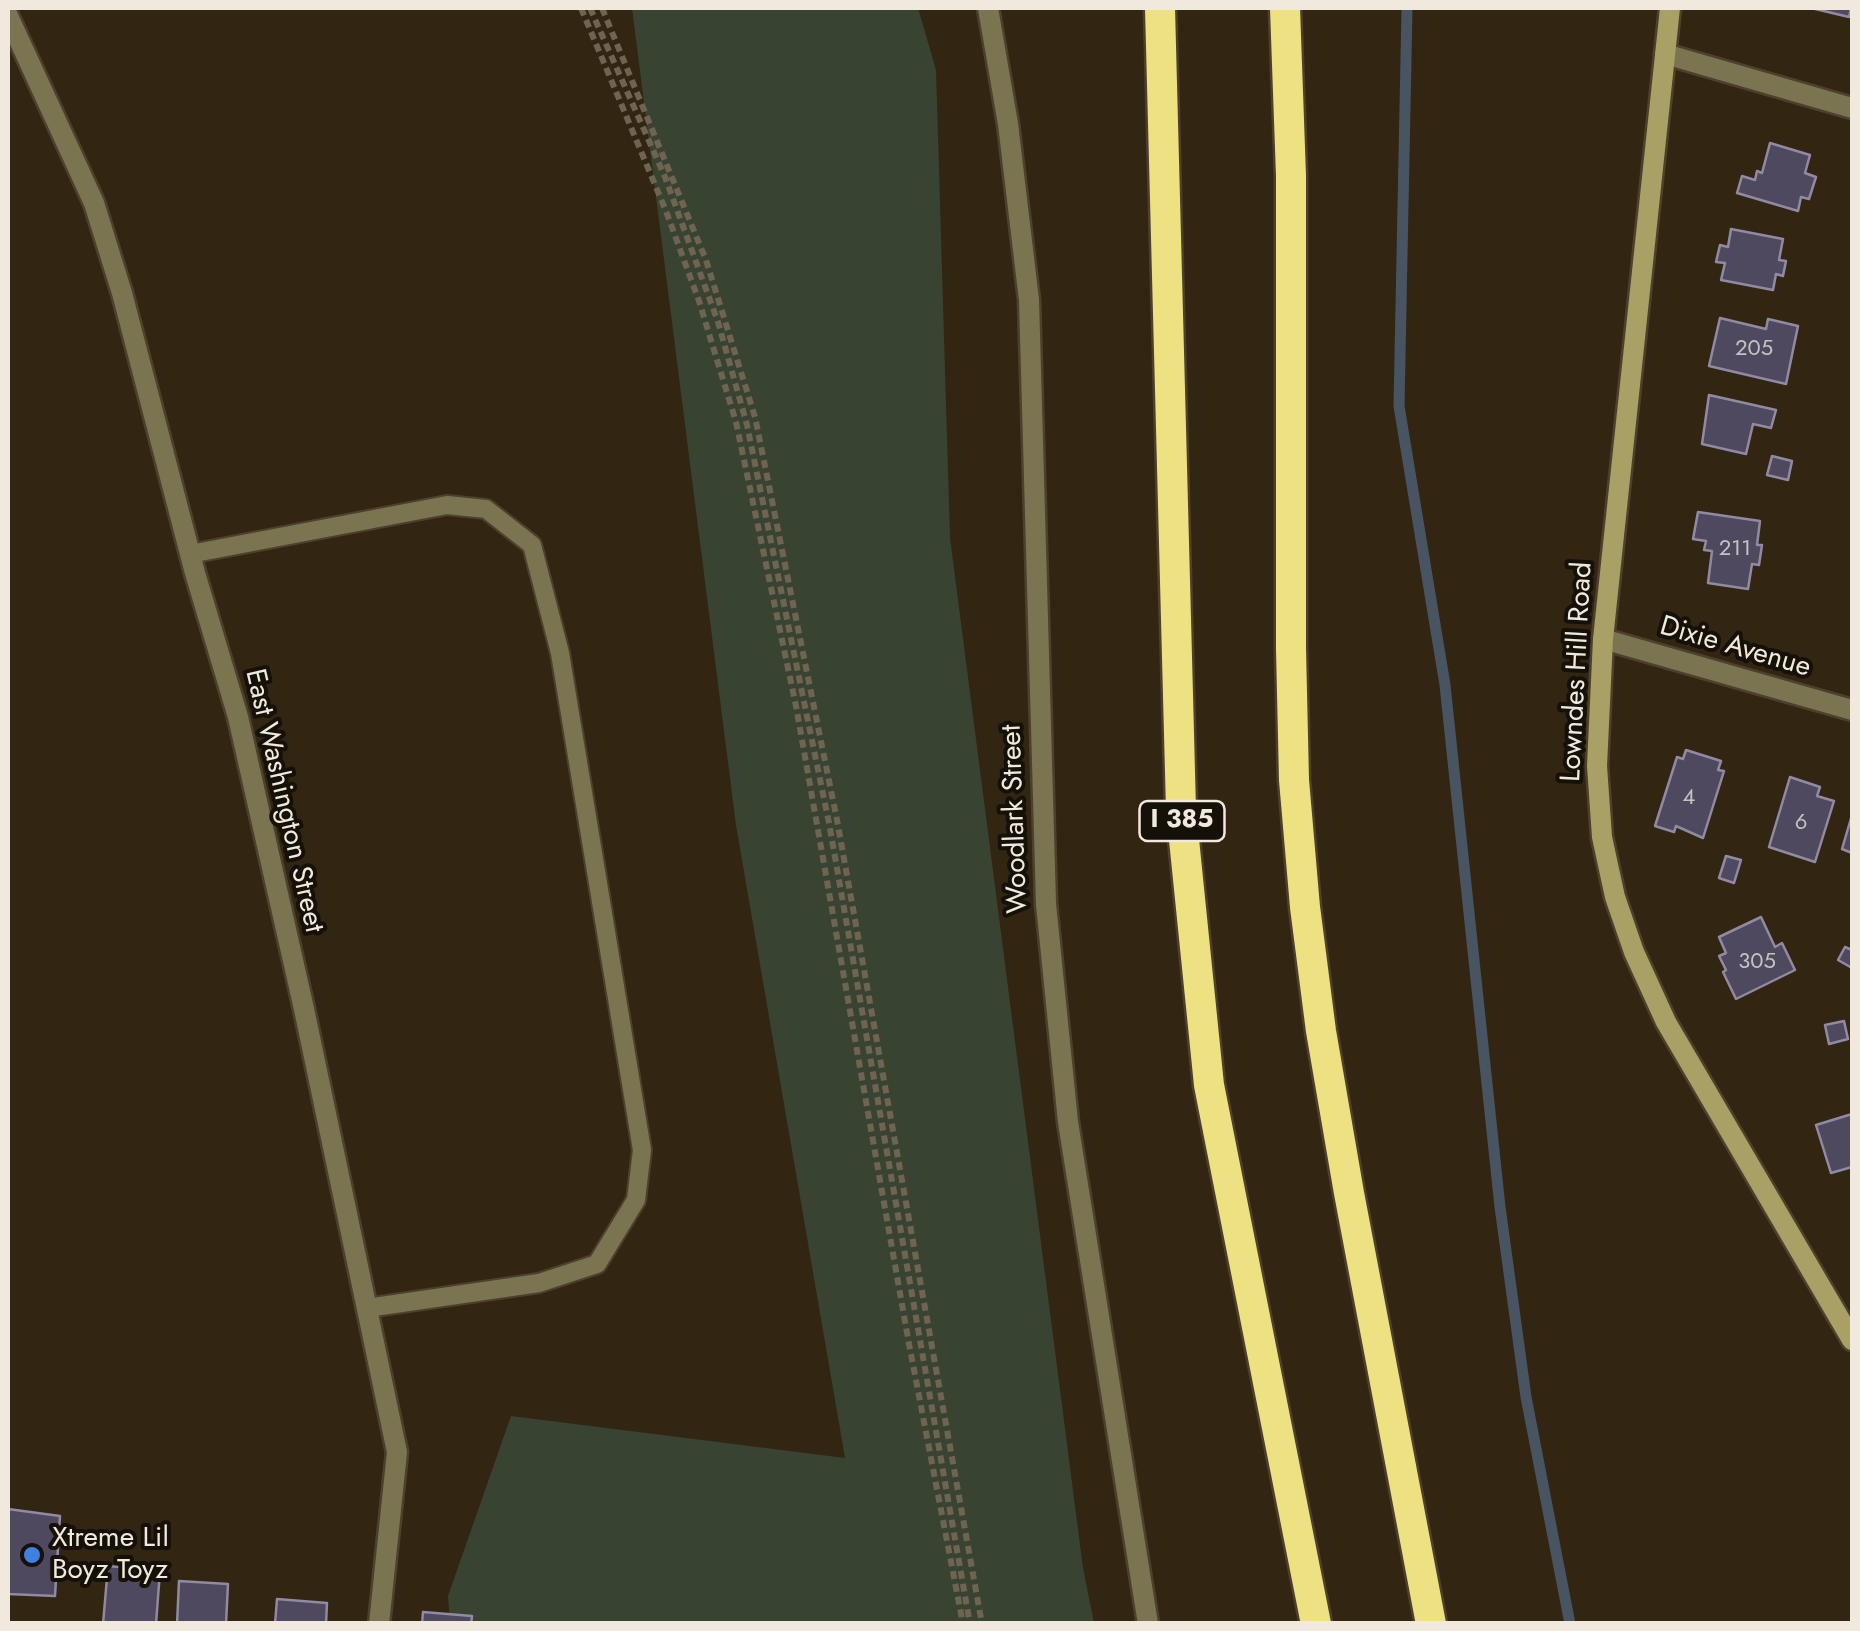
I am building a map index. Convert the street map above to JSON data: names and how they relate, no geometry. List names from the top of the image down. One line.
{"streets":{"highway":["I 385"],"street":["Dixie Avenue","Lowndes Hill Road","East Washington Street","Woodlark Street"]},"crossings":[["Dixie Avenue","Lowndes Hill Road"]],"places":["Xtreme Lil Boyz Toyz"],"house_numbers":["205","211","4","6","305"]}
